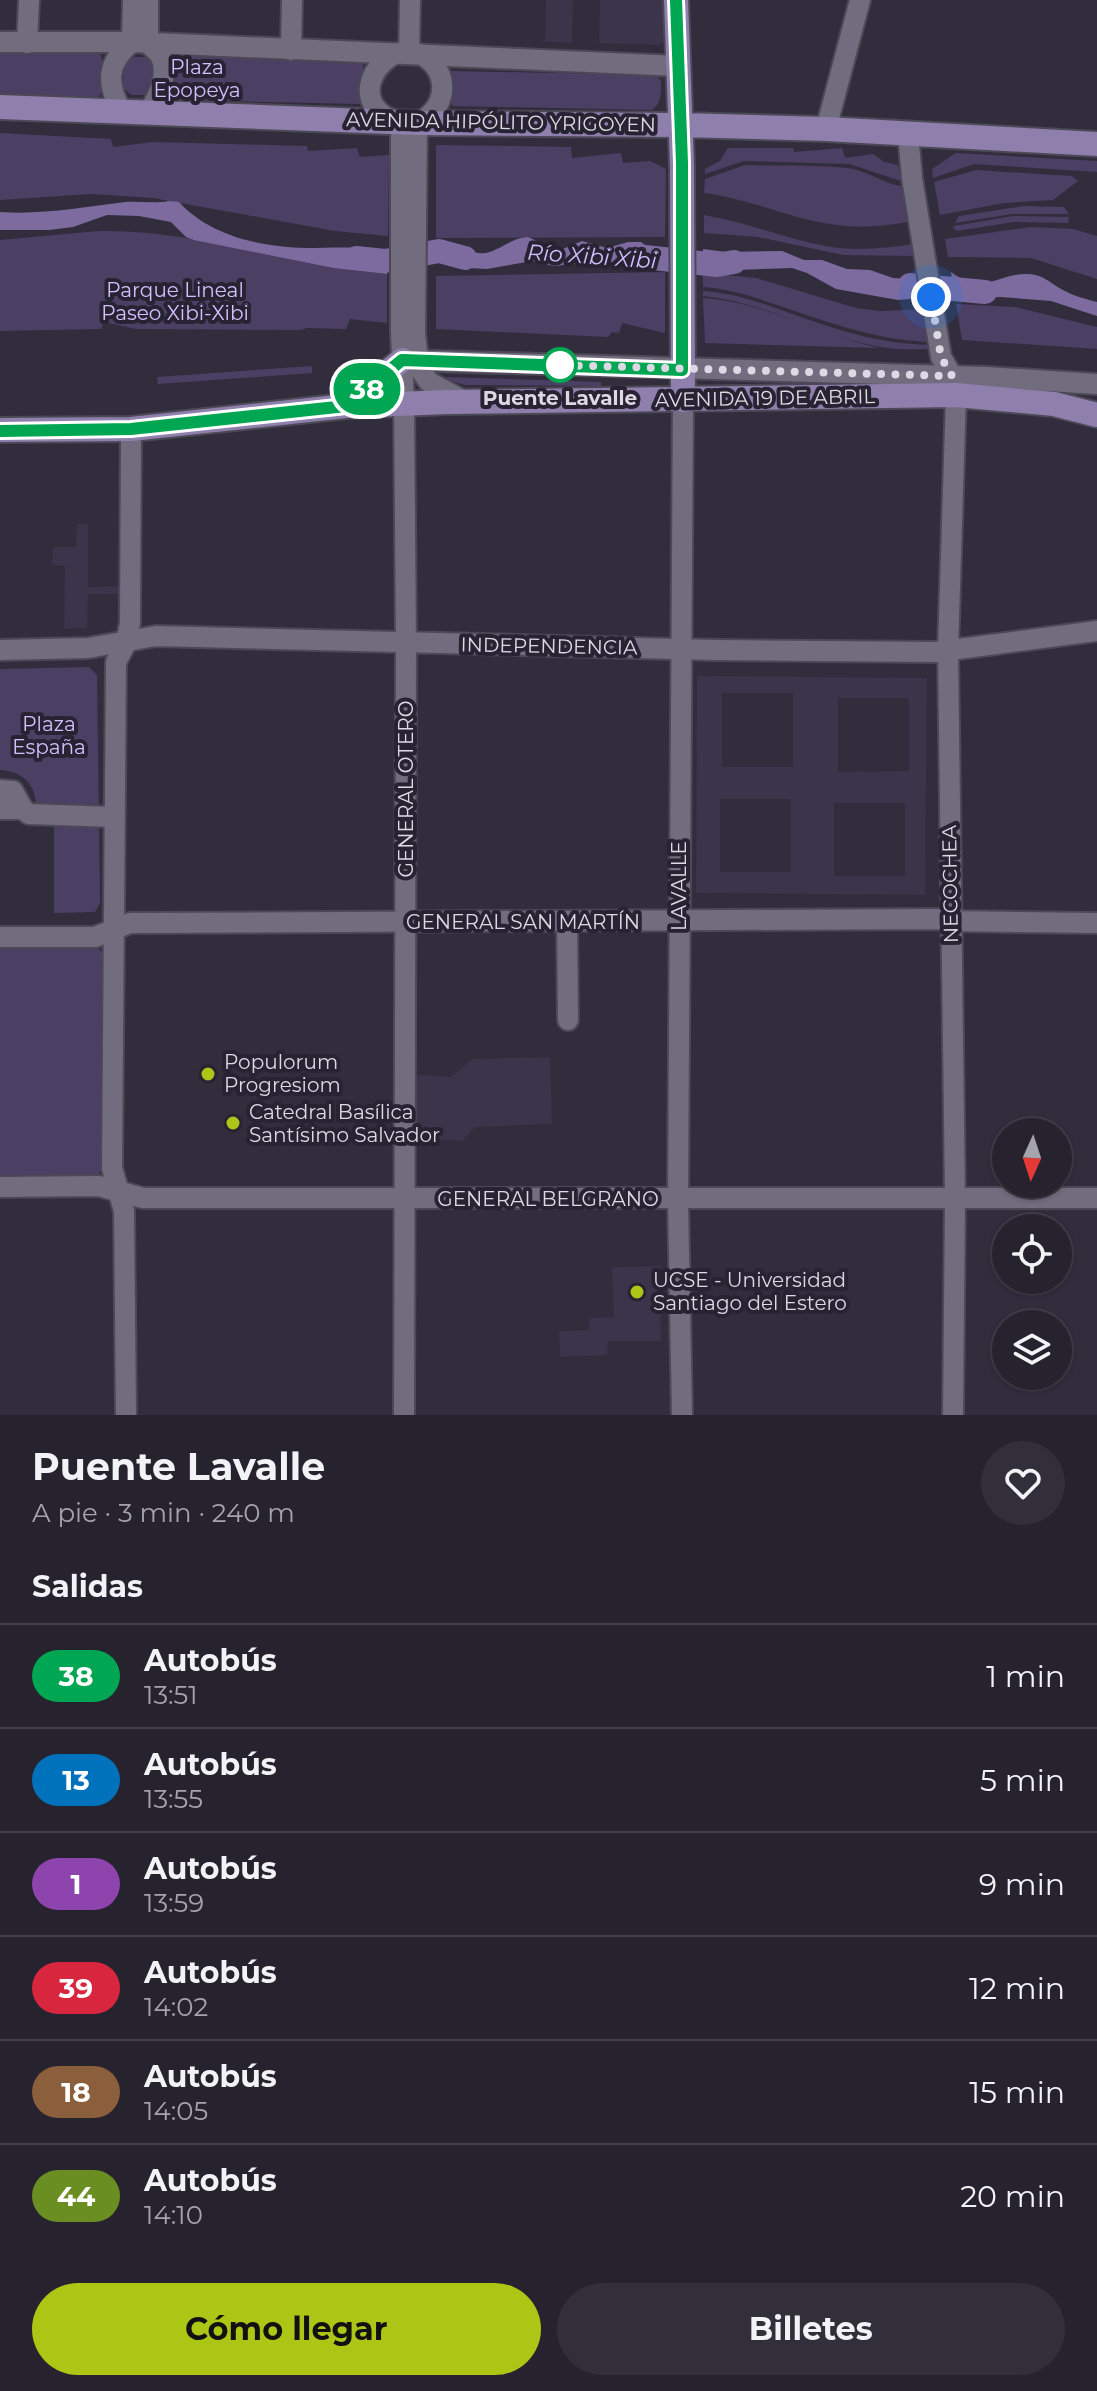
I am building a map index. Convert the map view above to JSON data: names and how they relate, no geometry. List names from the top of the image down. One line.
{"streets":{"main road":["AVENIDA HIPÓLITO YRIGOYEN","AVENIDA 19 DE ABRIL","LAVALLE"],"street":["INDEPENDENCIA","GENERAL OTERO","NECOCHEA","GENERAL SAN MARTÍN","GENERAL BELGRANO"]},"crossings":[["AVENIDA HIPÓLITO YRIGOYEN","GENERAL OTERO"],["AVENIDA 19 DE ABRIL","GENERAL OTERO"],["AVENIDA 19 DE ABRIL","NECOCHEA"],["AVENIDA 19 DE ABRIL","LAVALLE"],["INDEPENDENCIA","GENERAL OTERO"],["INDEPENDENCIA","NECOCHEA"],["INDEPENDENCIA","LAVALLE"],["GENERAL OTERO","GENERAL SAN MARTÍN"],["GENERAL OTERO","GENERAL BELGRANO"],["NECOCHEA","GENERAL SAN MARTÍN"],["NECOCHEA","GENERAL BELGRANO"],["LAVALLE","GENERAL SAN MARTÍN"],["LAVALLE","GENERAL BELGRANO"]],"water":["Río Xibi Xibi"],"parks":["Plaza Epopeya","Parque Lineal Paseo Xibi-Xibi","Plaza España"],"places":["Puente Lavalle","Populorum Progresiom","Catedral Basílica Santísimo Salvador","UCSE - Universidad Santiago del Estero"],"lines":["bus line 38"],"north":"bottom","page":{"on_map":"38","heading":[["Puente Lavalle","A pie · 3 min · 240 m"],"Salidas"],"list":[{"mark":"38","name":"Autobús","note":"13:51","value":"1 min"},{"mark":"13","name":"Autobús","note":"13:55","value":"5 min"},{"mark":"1","name":"Autobús","note":"13:59","value":"9 min"},{"mark":"39","name":"Autobús","note":"14:02","value":"12 min"},{"mark":"18","name":"Autobús","note":"14:05","value":"15 min"},{"mark":"44","name":"Autobús","note":"14:10","value":"20 min"}],"buttons":["Cómo llegar","Billetes"]}}
